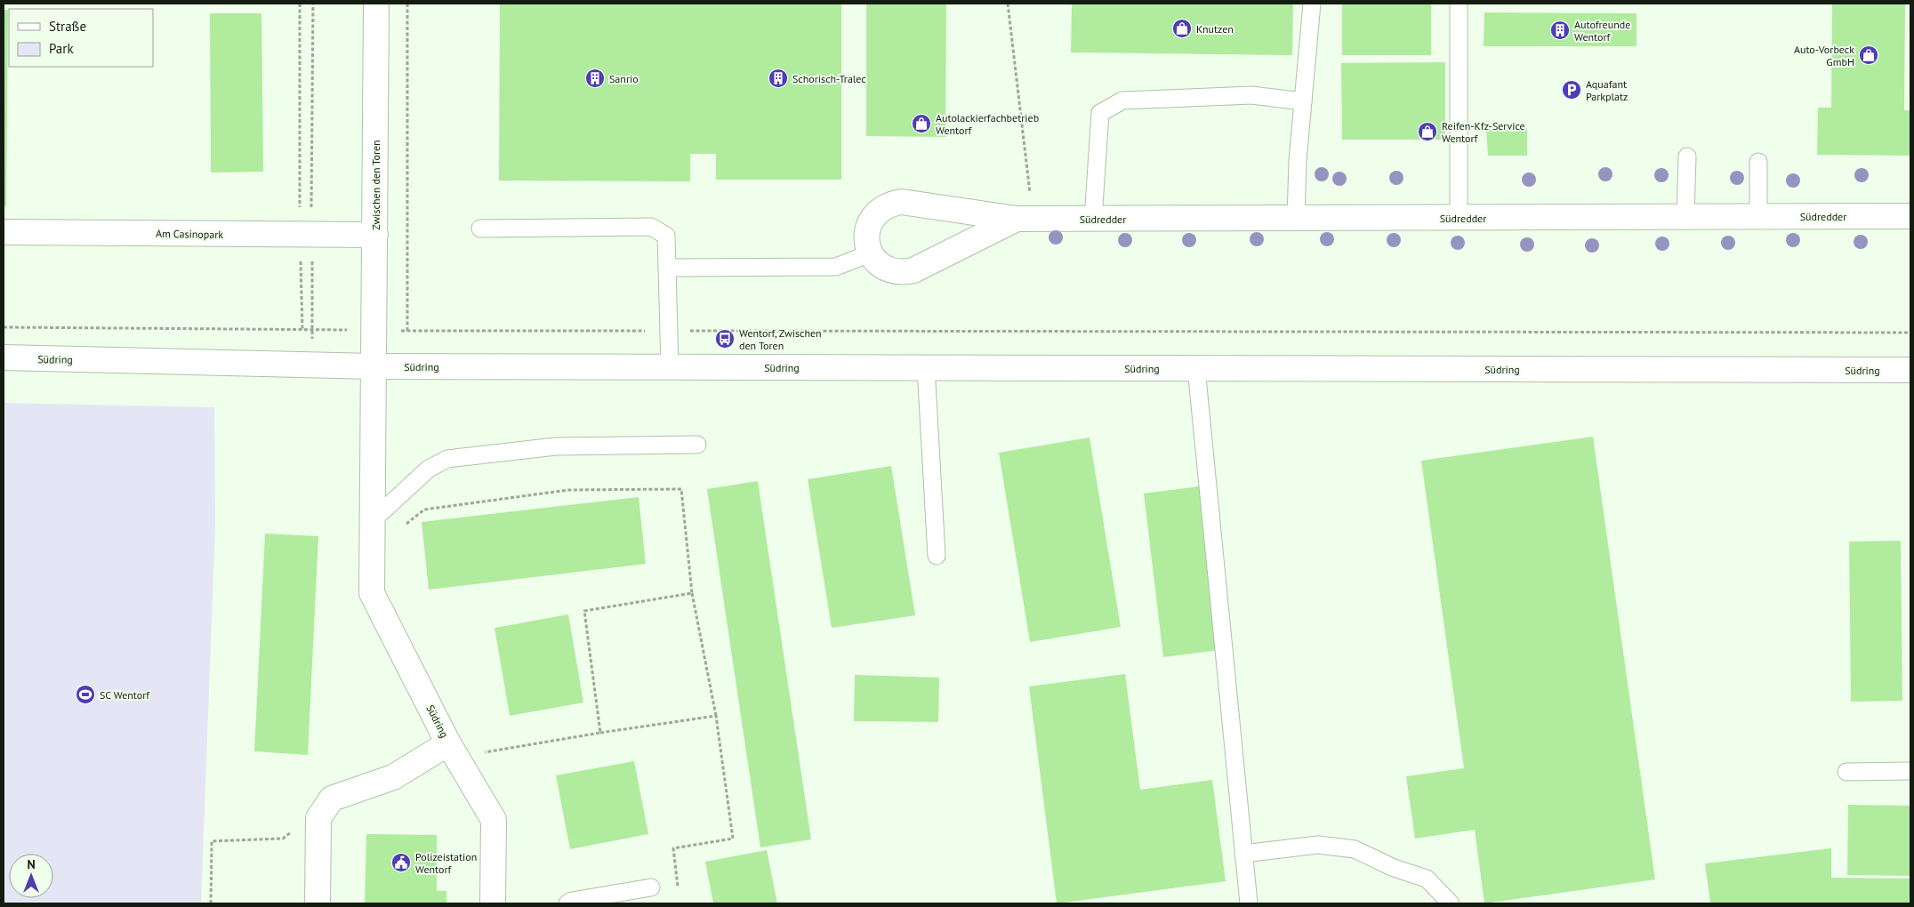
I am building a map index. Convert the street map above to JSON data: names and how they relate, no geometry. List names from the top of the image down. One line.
{"streets":{"street":["Zwischen den Toren","Südredder","Am Casinopark","Südring"]},"crossings":[["Zwischen den Toren","Am Casinopark"],["Zwischen den Toren","Südring"]],"places":{"shop":["Knutzen","Auto-Vorbeck GmbH","Autolackierfachbetrieb Wentorf","Reifen-Kfz-Service Wentorf"],"building":["Autofreunde Wentorf","Sanrio","Schorisch-Tralec"],"parking":["Aquafant Parkplatz"],"bus stop":["Wentorf, Zwischen den Toren"],"sports":["SC Wentorf"],"public building":["Polizeistation Wentorf"]},"legend":["Straße","Park"],"north":"top"}
